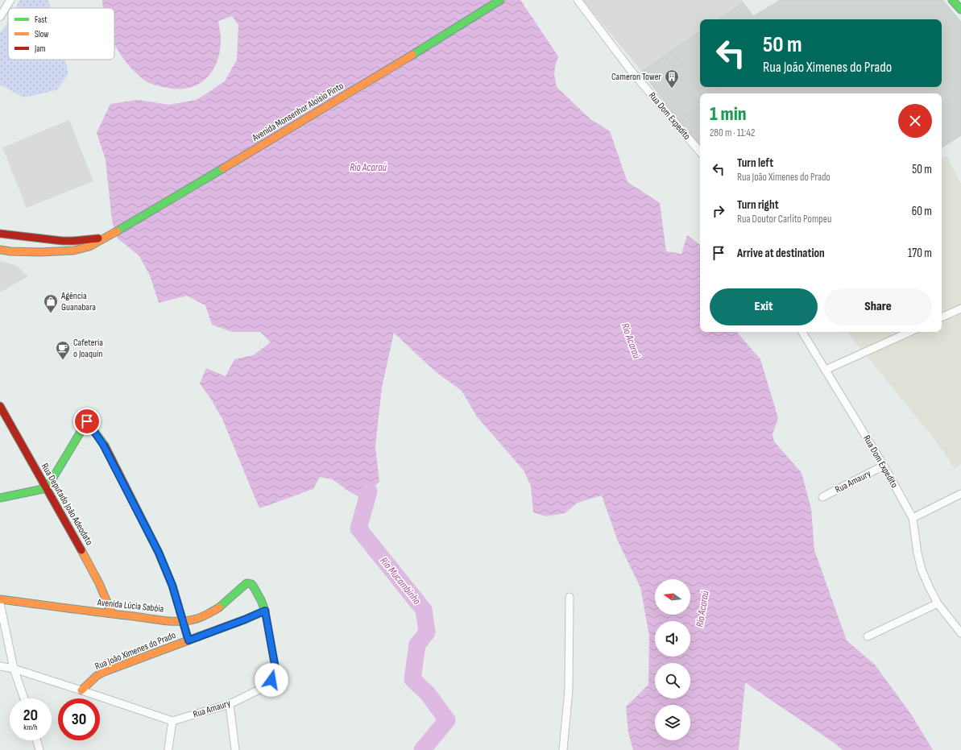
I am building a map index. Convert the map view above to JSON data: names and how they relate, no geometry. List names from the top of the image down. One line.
{"streets":{"street":["Avenida Monsenhor Aloísio Pinto","Rua Dom Expedito","Rua Amaury","Rua Deputado João Adeodato","Avenida Lúcia Sabóia","Rua João Ximenes do Prado"]},"crossings":[["Rua Dom Expedito","Rua Amaury"],["Rua Amaury","Avenida Lúcia Sabóia"],["Rua Amaury","Rua João Ximenes do Prado"],["Rua Deputado João Adeodato","Avenida Lúcia Sabóia"],["Avenida Lúcia Sabóia","Rua João Ximenes do Prado"]],"water":["Rio Acaraú","Rio Mucambinho"],"places":{"building":["Cameron Tower"],"shop":["Agência Guanabara"],"cafe":["Cafeteria o Joaquin"]},"legend":["Fast","Slow","Jam"],"north":"left","page":{"turn":["50 m","Rua João Ximenes do Prado"],"heading":["1 min","280 m · 11:42"],"list":[{"name":"Turn left","note":"Rua João Ximenes do Prado","value":"50 m"},{"name":"Turn right","note":"Rua Doutor Carlito Pompeu","value":"60 m"},{"name":"Arrive at destination","value":"170 m"}],"buttons":["Exit","Share"],"speed":"20 km/h","limit":"30"}}
